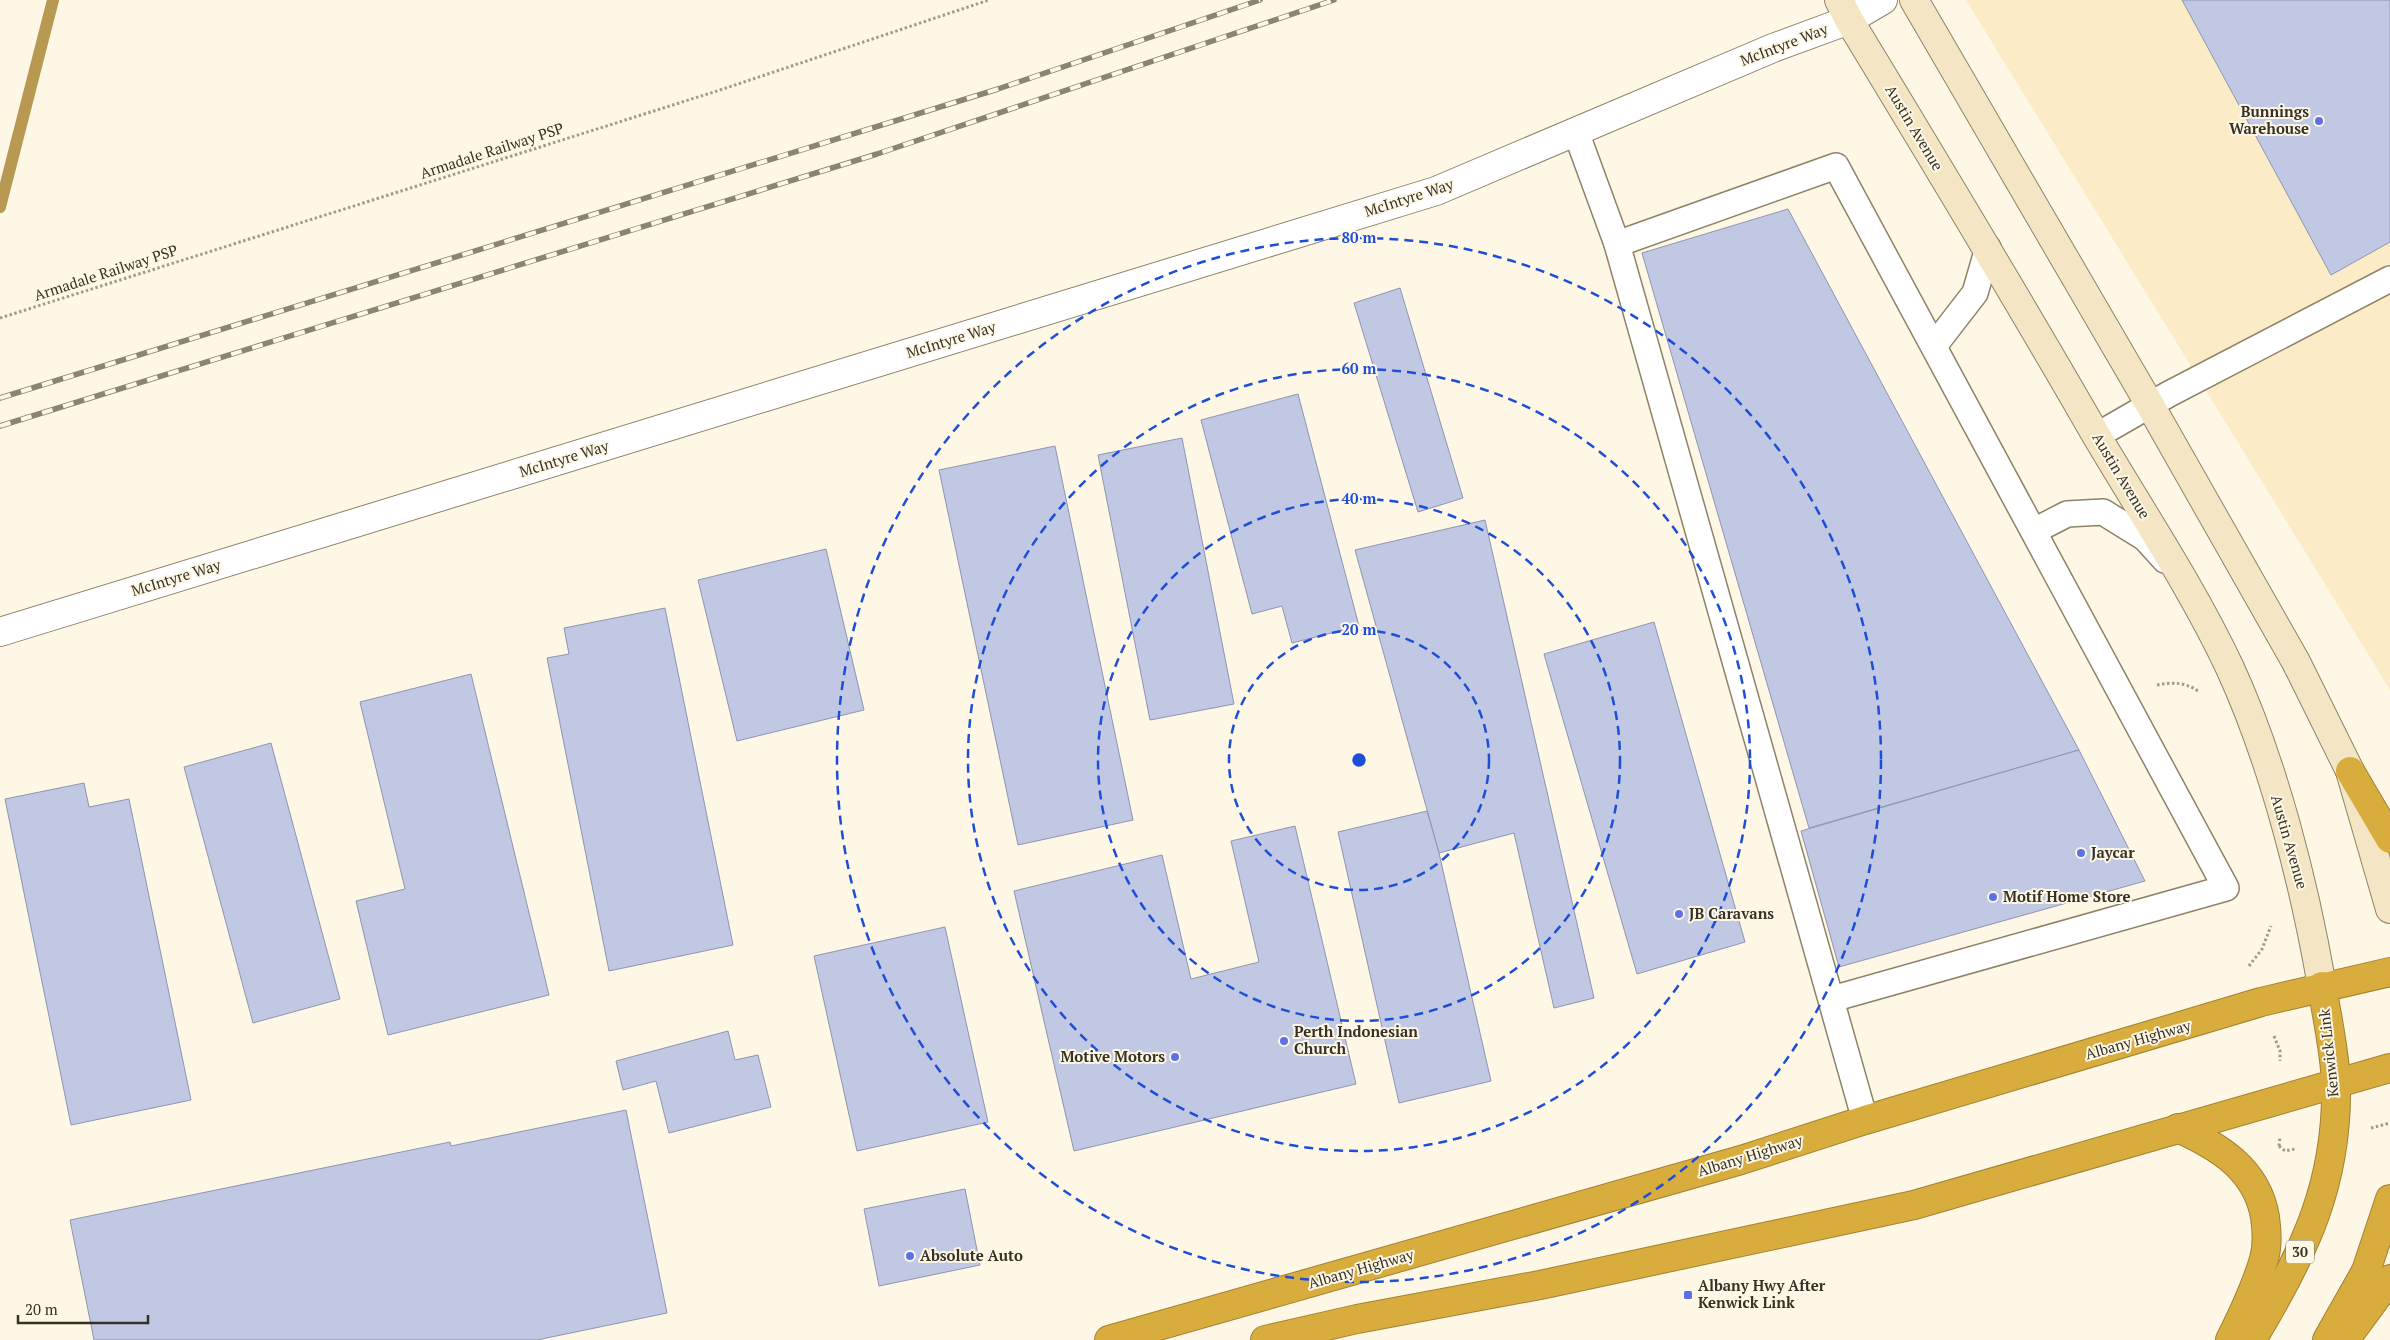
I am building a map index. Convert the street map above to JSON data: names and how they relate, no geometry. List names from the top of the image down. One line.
{"streets":{"highway":["Albany Highway","Kenwick Link","30"],"main road":["Austin Avenue"],"street":["McIntyre Way"],"path":["Armadale Railway PSP"]},"crossings":[["McIntyre Way","Austin Avenue"],["Austin Avenue","Albany Highway"],["Austin Avenue","Kenwick Link"],["Albany Highway","Kenwick Link"]],"places":{"other":["Bunnings Warehouse","Jaycar","Motif Home Store","JB Caravans","Perth Indonesian Church","Motive Motors","Absolute Auto"],"transit":["Albany Hwy After Kenwick Link"]},"scale_bar":"20 m","rings":["80 m","60 m","40 m","20 m"]}
